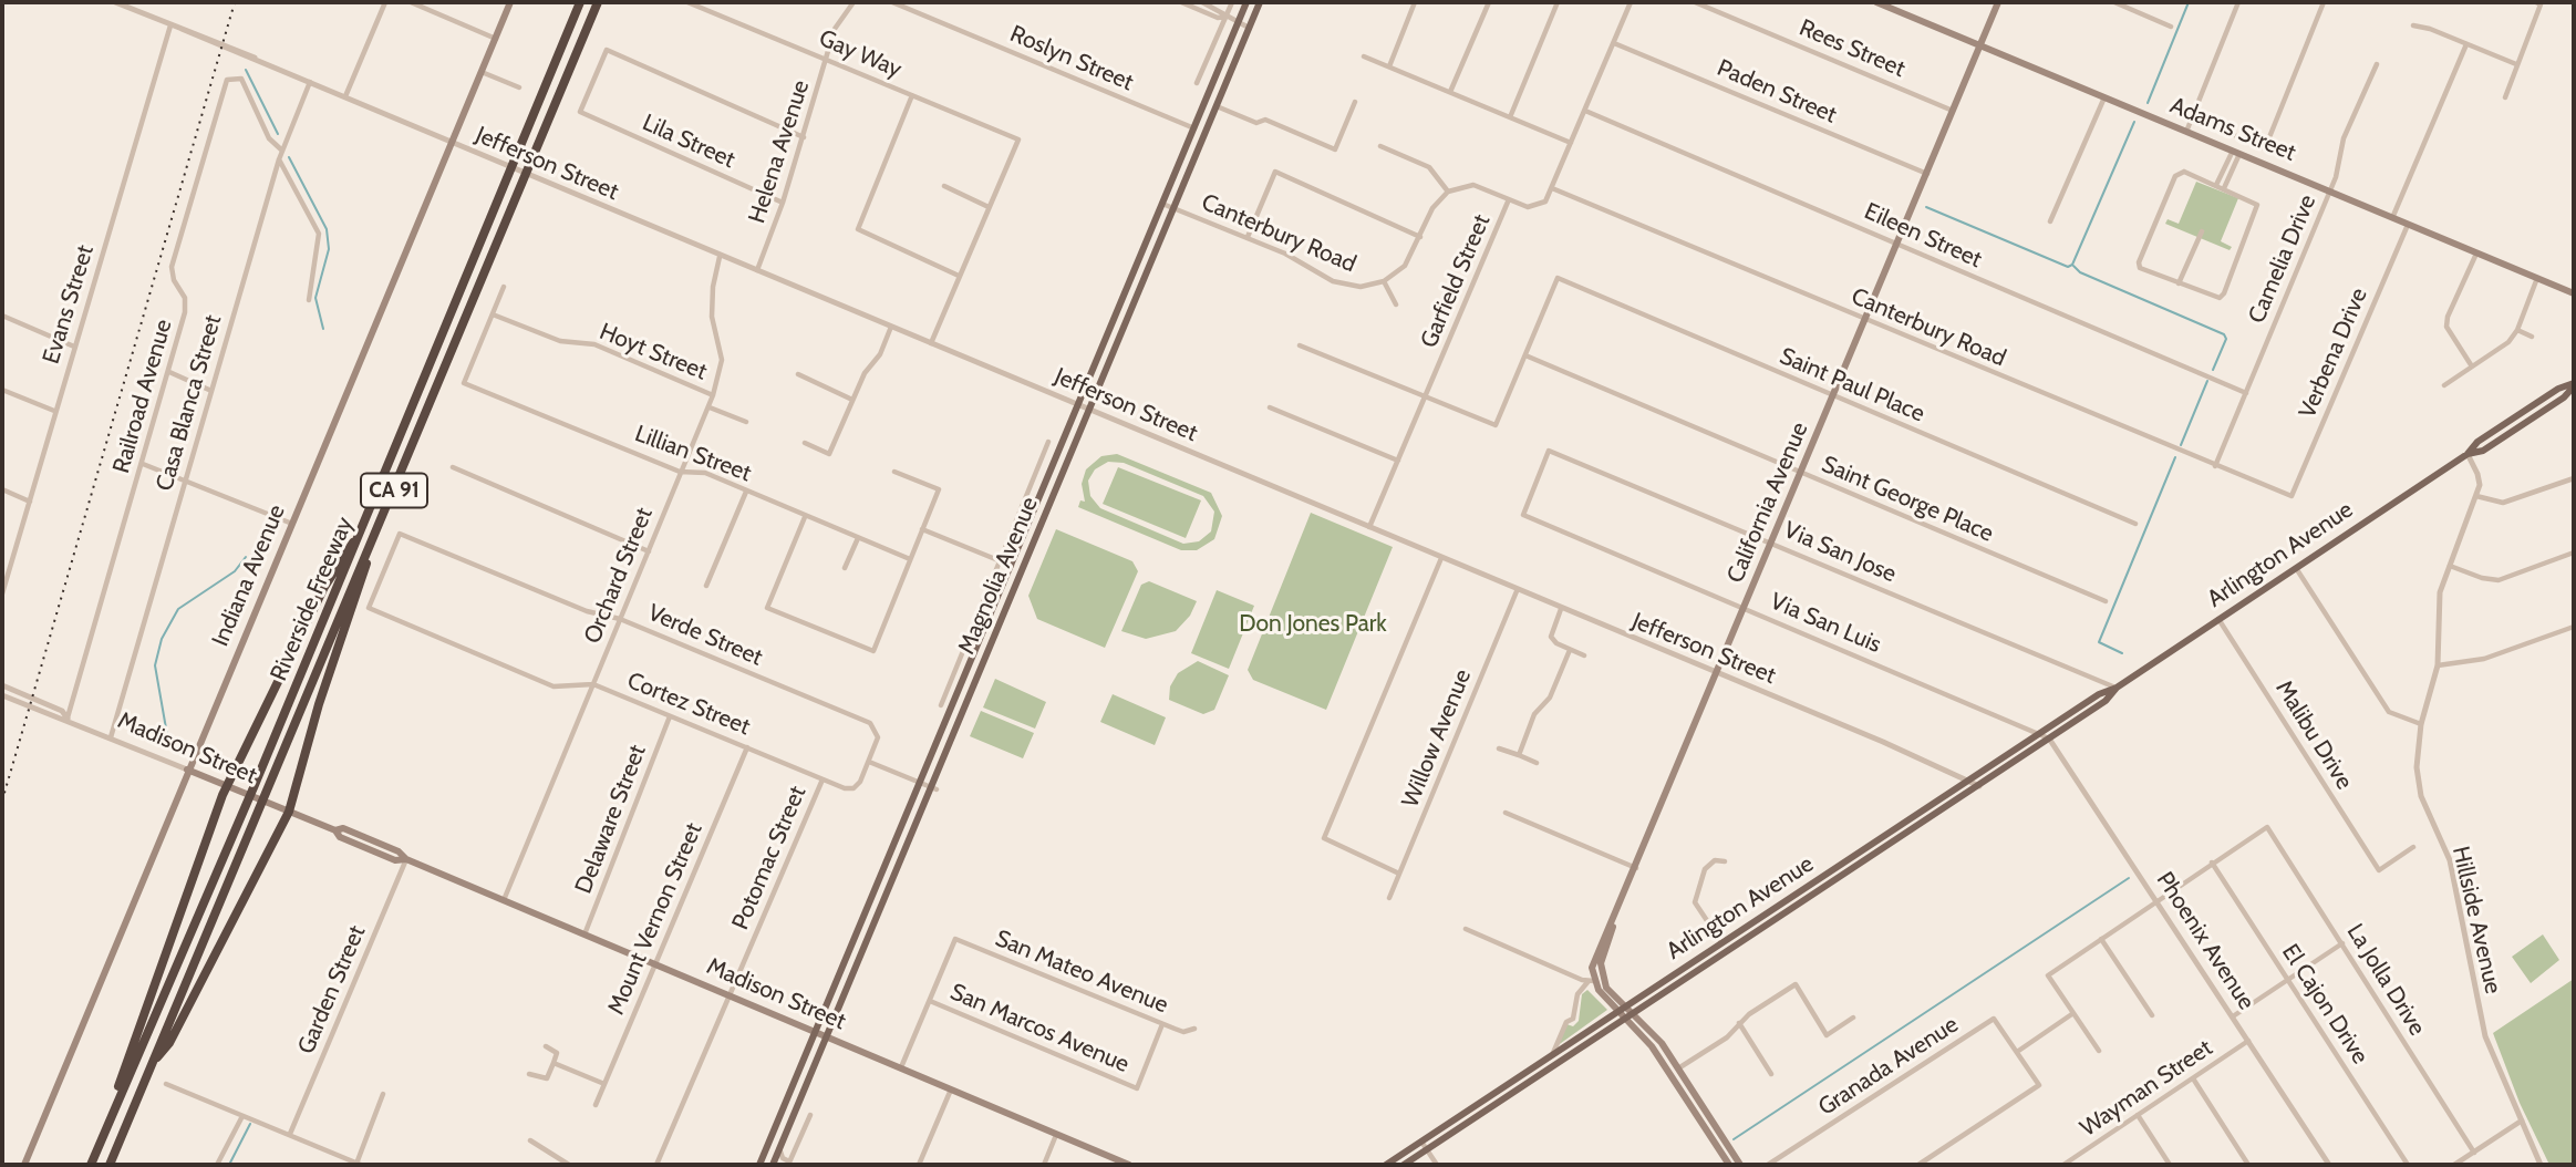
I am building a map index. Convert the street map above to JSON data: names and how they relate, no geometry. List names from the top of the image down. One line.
{"streets":{"highway":["CA 91","Riverside Freeway"],"main road":["Adams Street","California Avenue","Arlington Avenue","Indiana Avenue","Magnolia Avenue","Madison Street"],"street":["Rees Street","Gay Way","Roslyn Street","Paden Street","Lila Street","Helena Avenue","Jefferson Street","Canterbury Road","Eileen Street","Camelia Drive","Garfield Street","Evans Street","Hoyt Street","Verbena Drive","Saint Paul Place","Railroad Avenue","Casa Blanca Street","Lillian Street","Saint George Place","Via San Jose","Orchard Street","Via San Luis","Verde Street","Cortez Street","Malibu Drive","Willow Avenue","Delaware Street","Potomac Street","Mount Vernon Street","Hillside Avenue","Phoenix Avenue","San Mateo Avenue","La Jolla Drive","Garden Street","El Cajon Drive","San Marcos Avenue","Granada Avenue","Wayman Street"]},"crossings":[["Rees Street","California Avenue"],["Gay Way","Helena Avenue"],["Roslyn Street","Magnolia Avenue"],["Paden Street","California Avenue"],["Adams Street","Camelia Drive"],["Adams Street","Verbena Drive"],["Adams Street","California Avenue"],["Lila Street","Helena Avenue"],["Helena Avenue","Jefferson Street"],["Jefferson Street","Garfield Street"],["Jefferson Street","Evans Street"],["Jefferson Street","Casa Blanca Street"],["Jefferson Street","California Avenue"],["Jefferson Street","Arlington Avenue"],["Jefferson Street","Indiana Avenue"],["Jefferson Street","Orchard Street"],["Jefferson Street","Magnolia Avenue"],["Jefferson Street","Willow Avenue"],["Canterbury Road","Camelia Drive"],["Canterbury Road","Garfield Street"],["Canterbury Road","Verbena Drive"],["Canterbury Road","California Avenue"],["Canterbury Road","Magnolia Avenue"],["Eileen Street","Camelia Drive"],["Eileen Street","California Avenue"],["Hoyt Street","Lillian Street"],["Hoyt Street","Orchard Street"],["Saint Paul Place","Saint George Place"],["Saint Paul Place","California Avenue"],["Railroad Avenue","Casa Blanca Street"],["Railroad Avenue","Madison Street"],["Casa Blanca Street","Madison Street"],["Lillian Street","Orchard Street"],["Saint George Place","California Avenue"],["California Avenue","Via San Jose"],["California Avenue","Via San Luis"],["Via San Jose","Arlington Avenue"],["Via San Jose","Via San Luis"],["Arlington Avenue","Via San Luis"],["Arlington Avenue","Malibu Drive"],["Arlington Avenue","Phoenix Avenue"],["Indiana Avenue","Madison Street"],["Orchard Street","Verde Street"],["Orchard Street","Cortez Street"],["Orchard Street","Madison Street"],["Magnolia Avenue","Madison Street"],["Via San Luis","Phoenix Avenue"],["Verde Street","Cortez Street"],["Cortez Street","Delaware Street"],["Cortez Street","Potomac Street"],["Cortez Street","Mount Vernon Street"],["Madison Street","Delaware Street"],["Madison Street","Potomac Street"],["Madison Street","Mount Vernon Street"],["Madison Street","Garden Street"],["Phoenix Avenue","Wayman Street"],["San Mateo Avenue","San Marcos Avenue"],["La Jolla Drive","El Cajon Drive"]],"parks":["Don Jones Park"]}
